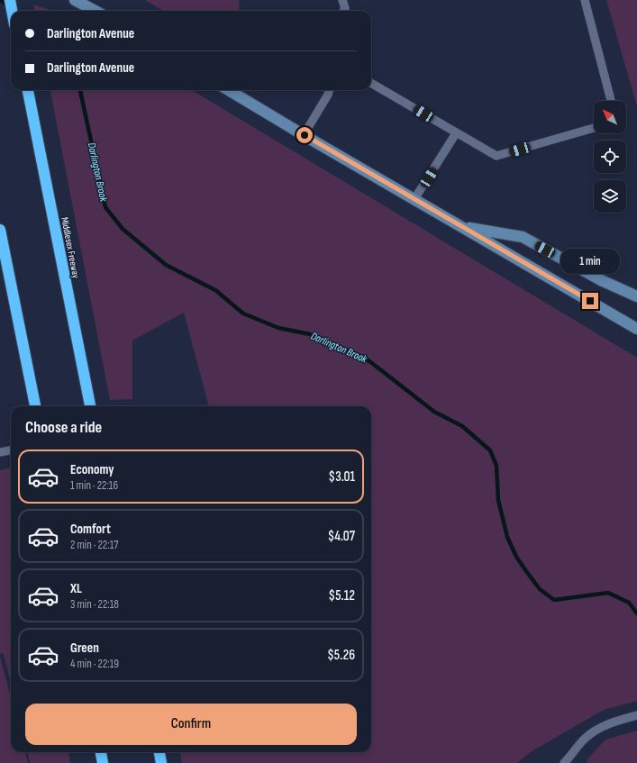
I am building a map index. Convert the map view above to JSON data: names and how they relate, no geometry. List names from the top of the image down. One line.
{"streets":{"highway":["Middlesex Freeway"]},"water":["Darlington Brook"],"north":"top left","page":{"banner":["Darlington Avenue","Darlington Avenue"],"bubble":"1 min","heading":"Choose a ride","list":[{"name":"Economy","note":"1 min · 22:16","value":"$3.01"},{"name":"Comfort","note":"2 min · 22:17","value":"$4.07"},{"name":"XL","note":"3 min · 22:18","value":"$5.12"},{"name":"Green","note":"4 min · 22:19","value":"$5.26"}],"buttons":"Confirm"}}
